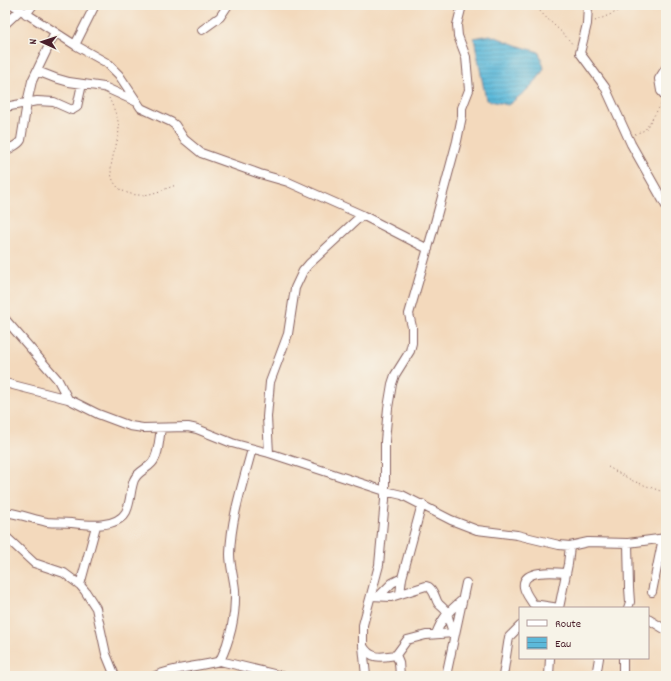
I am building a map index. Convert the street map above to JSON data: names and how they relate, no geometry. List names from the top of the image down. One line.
{"legend":["Route","Eau"],"north":"left"}
